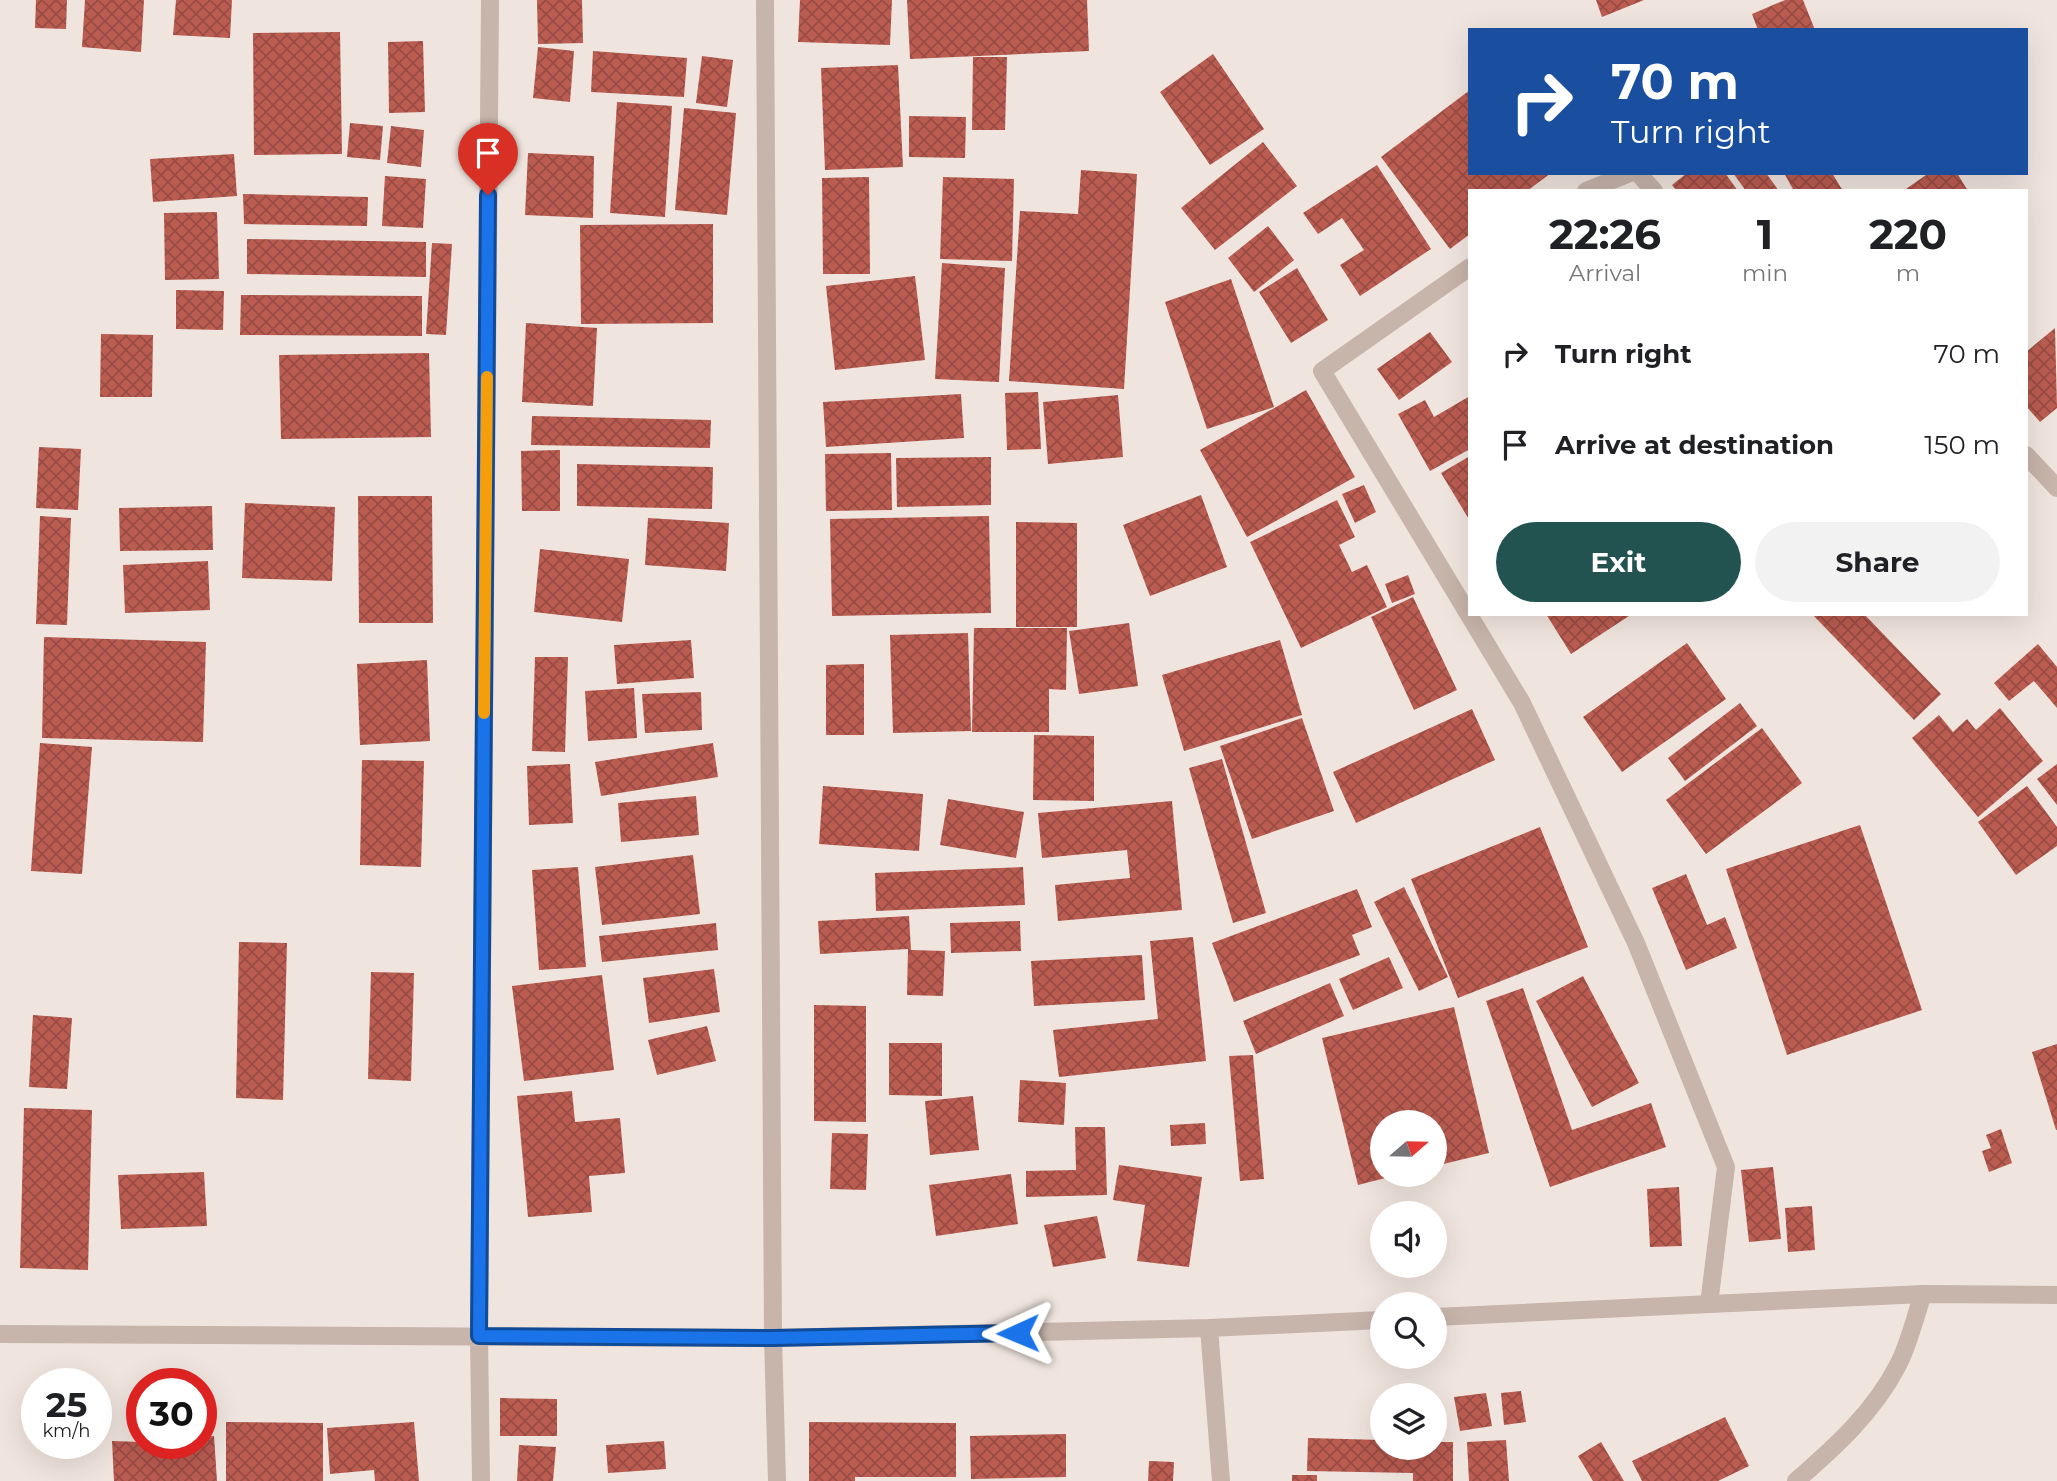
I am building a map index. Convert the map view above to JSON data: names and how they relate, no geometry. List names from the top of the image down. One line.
{"north":"right","page":{"turn":["70 m","Turn right"],"eta":["22:26","Arrival","1","min","220","m"],"list":[{"name":"Turn right","value":"70 m"},{"name":"Arrive at destination","value":"150 m"}],"buttons":["Exit","Share"],"speed":"25 km/h","limit":"30"}}
